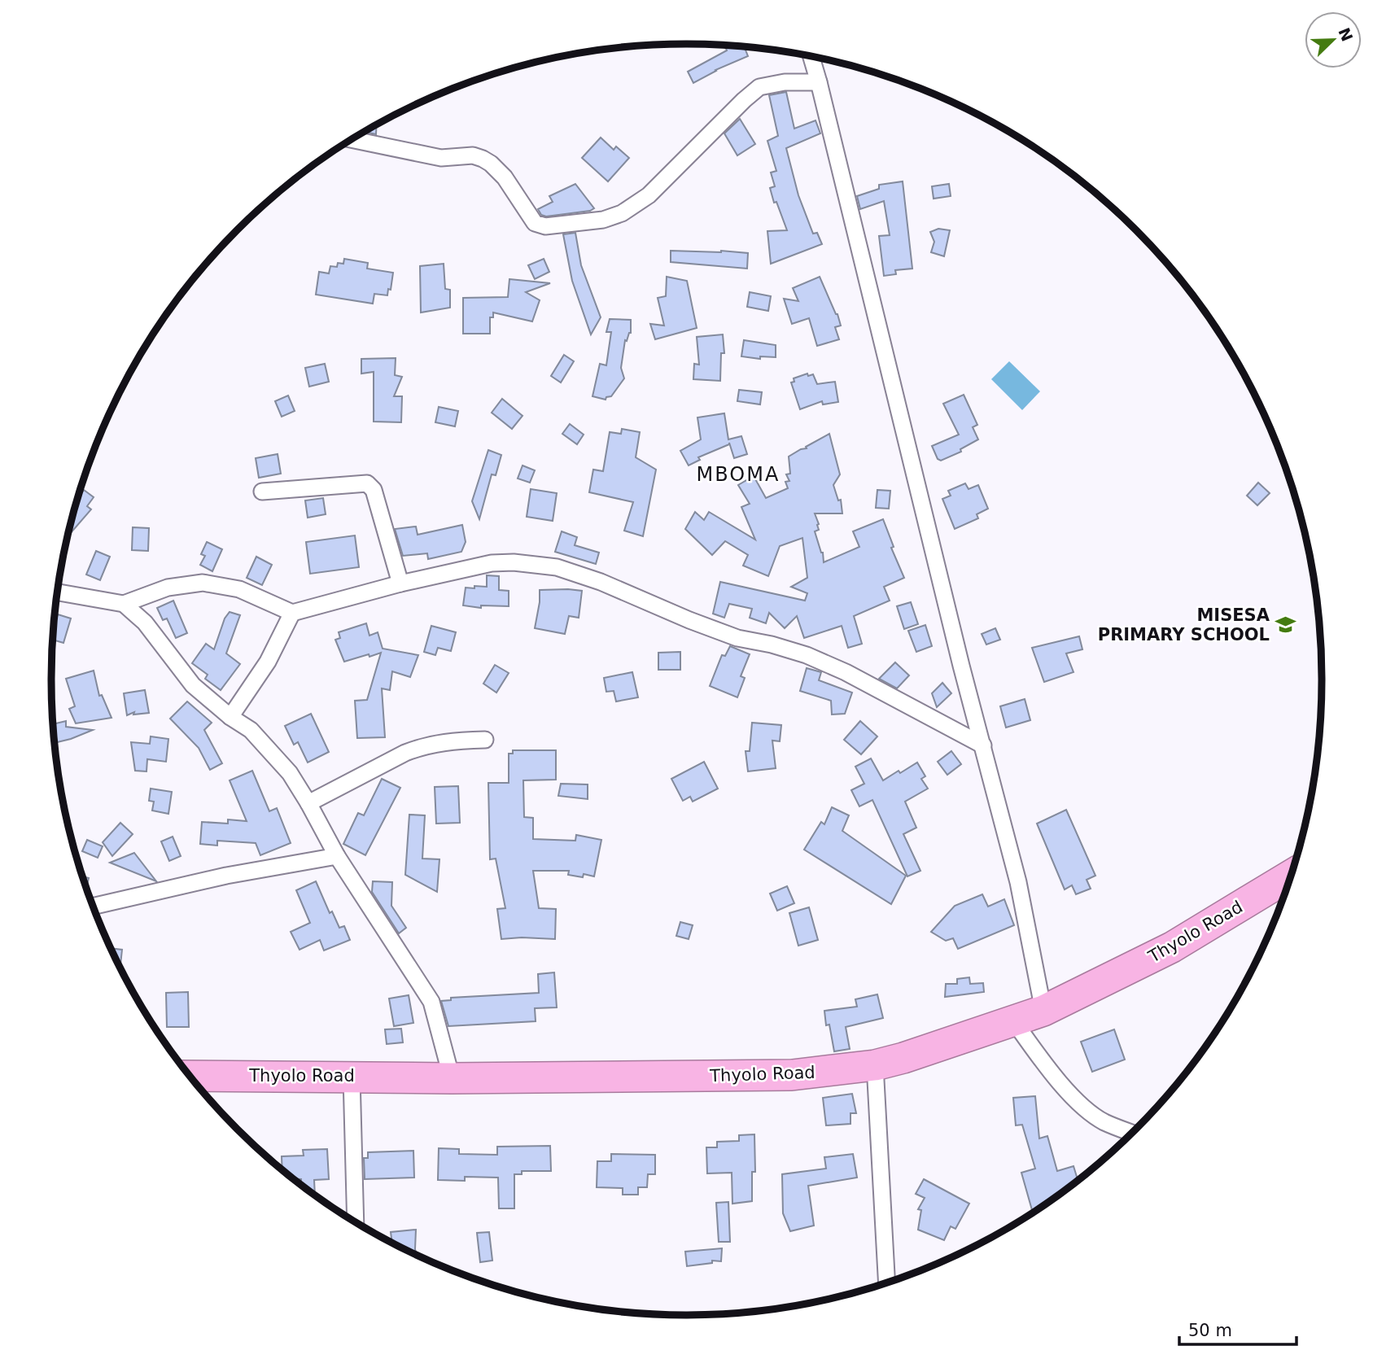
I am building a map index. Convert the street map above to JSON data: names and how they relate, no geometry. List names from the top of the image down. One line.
{"streets":{"highway":["Thyolo Road"]},"districts":["MBOMA"],"places":{"school or university":["MISESA PRIMARY SCHOOL"]},"scale_bar":"50 m","north":"top right"}
